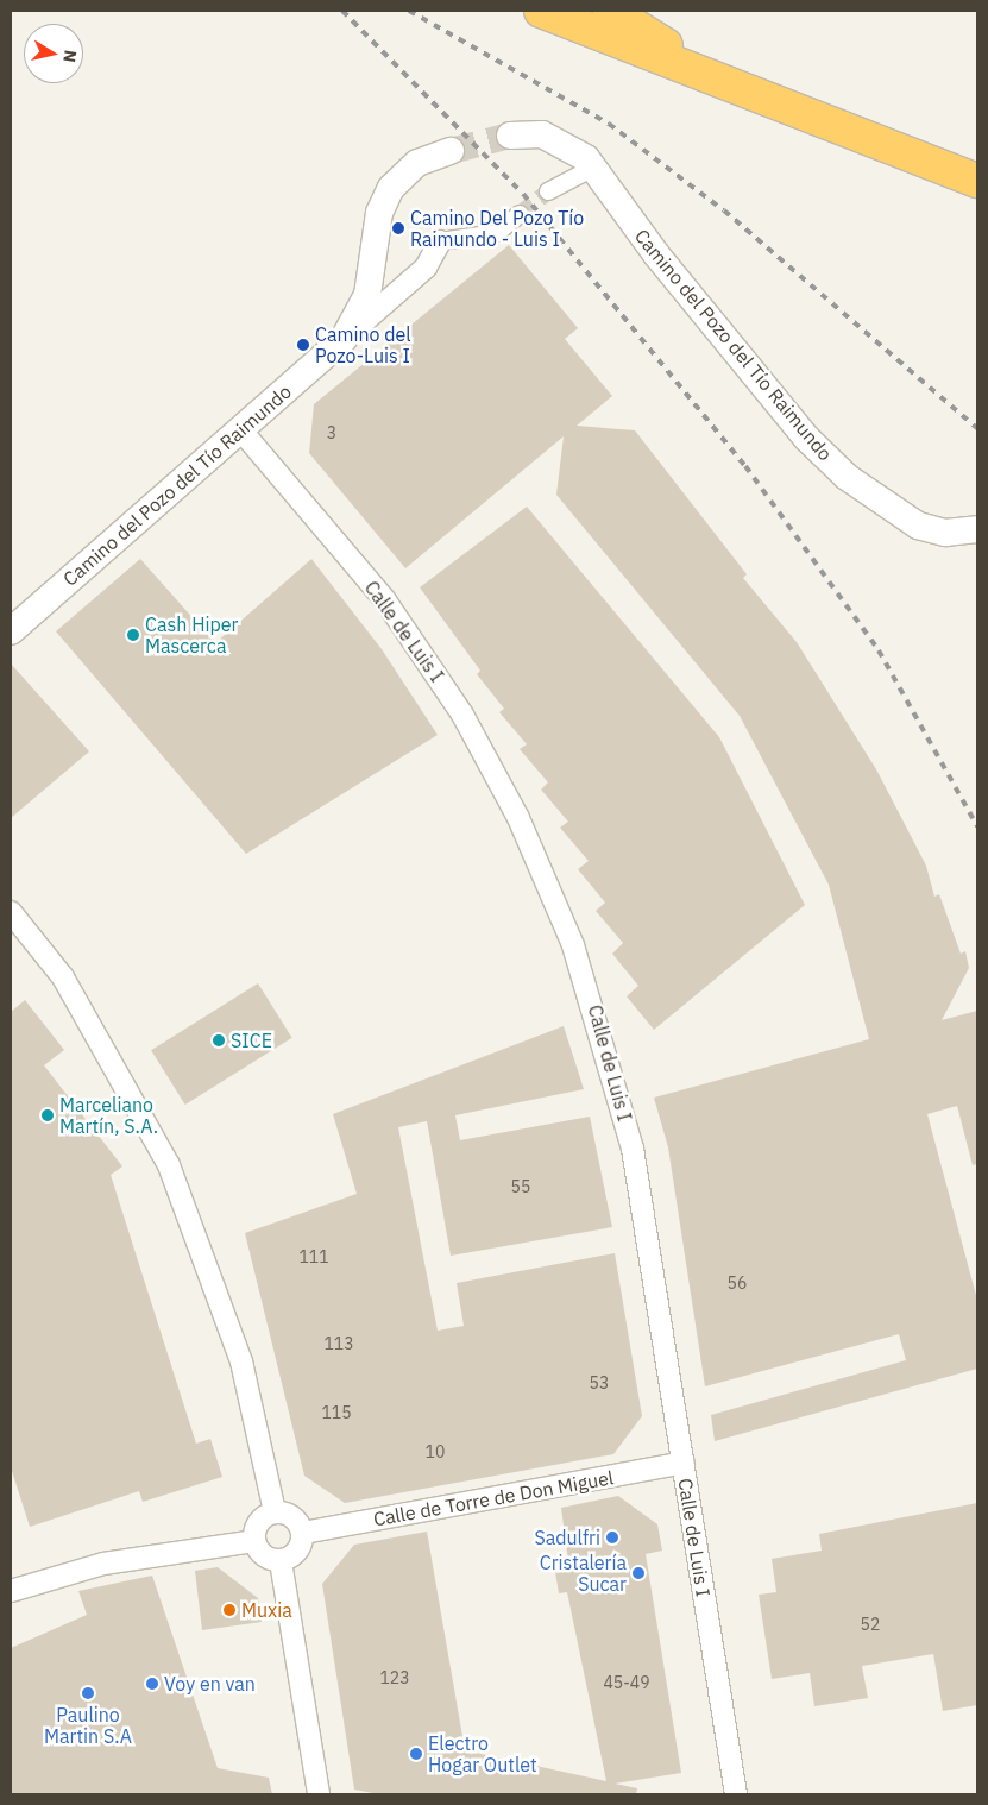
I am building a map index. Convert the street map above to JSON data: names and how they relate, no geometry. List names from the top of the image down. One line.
{"streets":{"street":["Camino del Pozo del Tío Raimundo","Calle de Luis I","Calle de Torre de Don Miguel"]},"crossings":[["Camino del Pozo del Tío Raimundo","Calle de Luis I"],["Calle de Luis I","Calle de Torre de Don Miguel"]],"places":["Camino Del Pozo Tío Raimundo - Luis I","Camino del Pozo-Luis I","Cash Hiper Mascerca","SICE","Marceliano Martín, S.A.","Sadulfri","Cristalería Sucar","Muxia","Voy en van","Paulino Martin S.A","Electro Hogar Outlet"],"house_numbers":["3","55","111","56","113","53","115","10","52","123","45-49"],"north":"right"}
